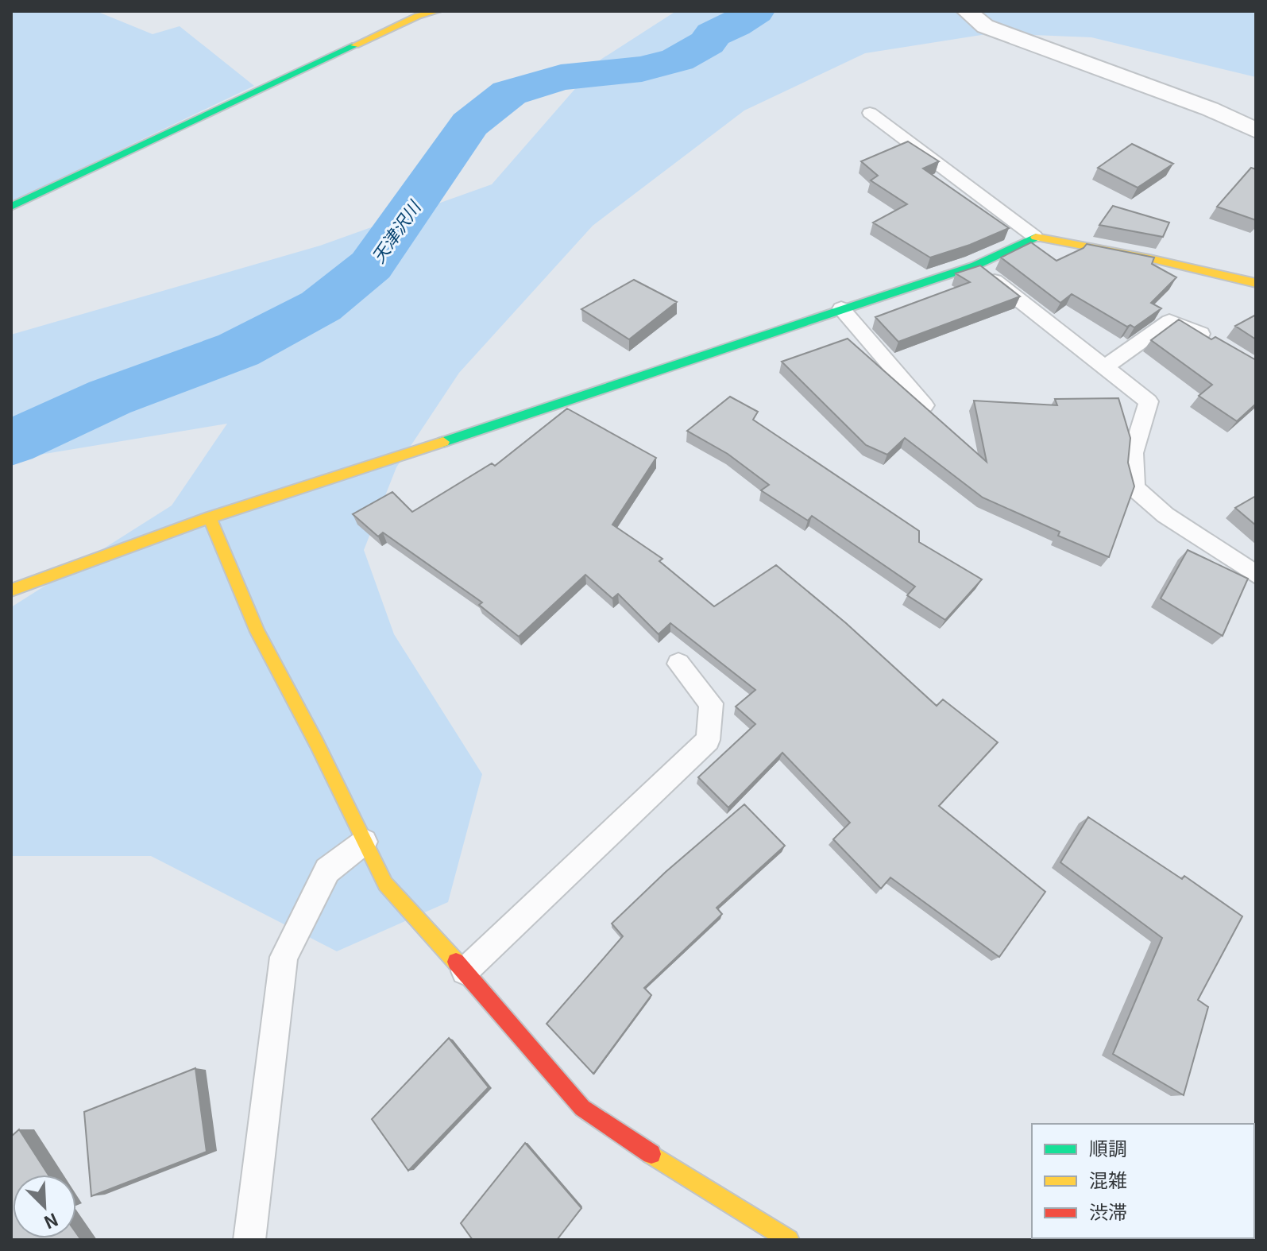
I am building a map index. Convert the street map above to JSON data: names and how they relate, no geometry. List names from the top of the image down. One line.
{"water":["天津沢川"],"legend":["順調","混雑","渋滞"],"north":"bottom right"}
